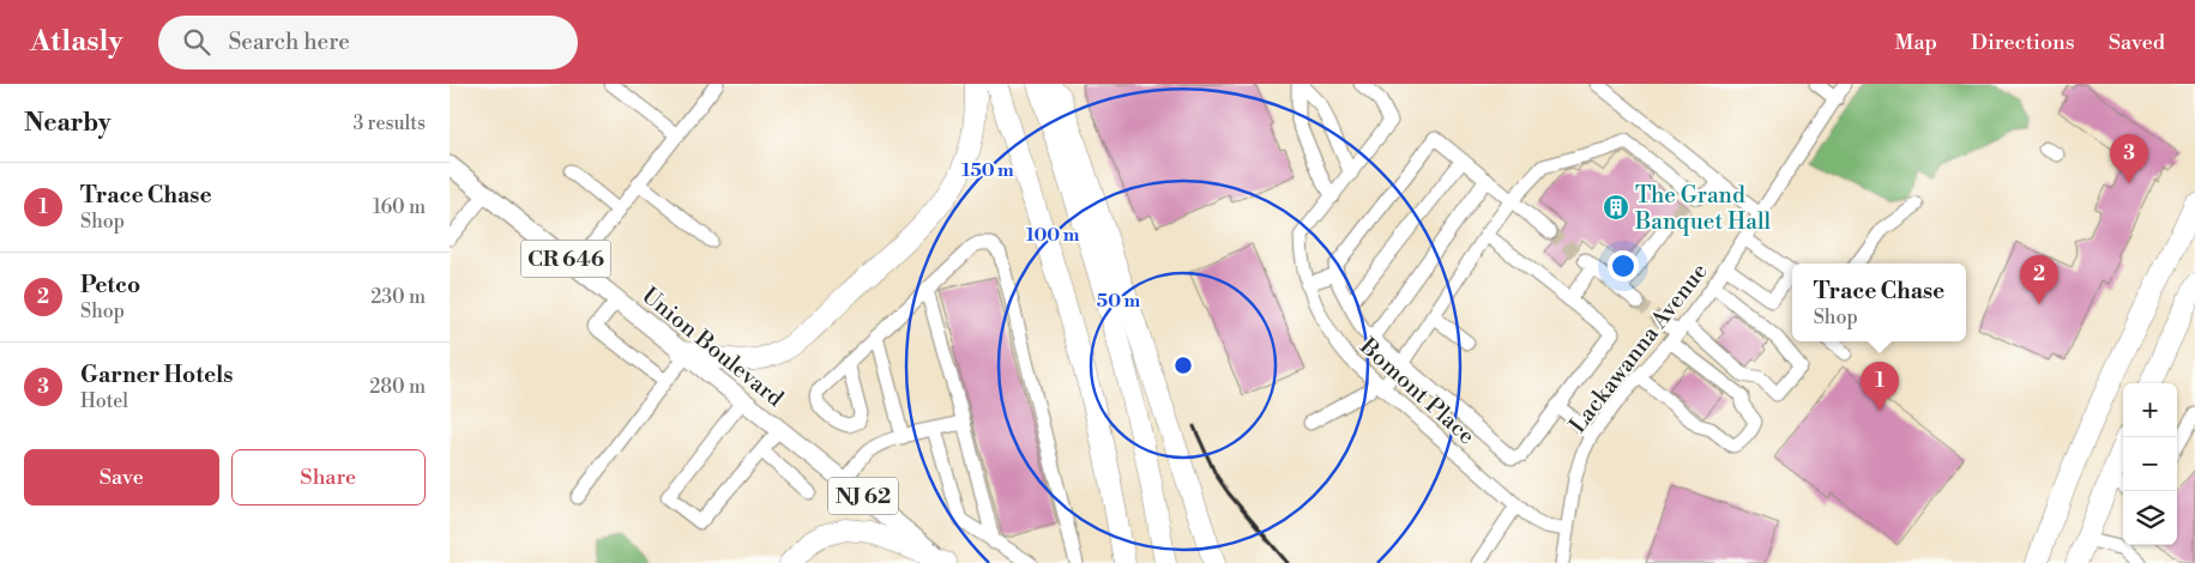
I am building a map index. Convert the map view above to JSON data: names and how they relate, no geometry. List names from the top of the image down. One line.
{"streets":{"main road":["CR 646","Union Boulevard","NJ 62"],"street":["Lackawanna Avenue","Bomont Place"]},"crossings":[["Lackawanna Avenue","Bomont Place"]],"places":{"building":["The Grand Banquet Hall"]},"page":{"header":"Atlasly","search":"Search here","nav":["Map","Directions","Saved"],"heading":["Nearby","3 results"],"pins":["3","2","1"],"list":[{"mark":"1","name":"Trace Chase","note":"Shop","value":"160 m"},{"mark":"2","name":"Petco","note":"Shop","value":"230 m"},{"mark":"3","name":"Garner Hotels","note":"Hotel","value":"280 m"}],"popup":["Trace Chase","Shop"],"map_buttons":["+","−"],"buttons":["Save","Share"]},"rings":["150 m","100 m","50 m"]}
